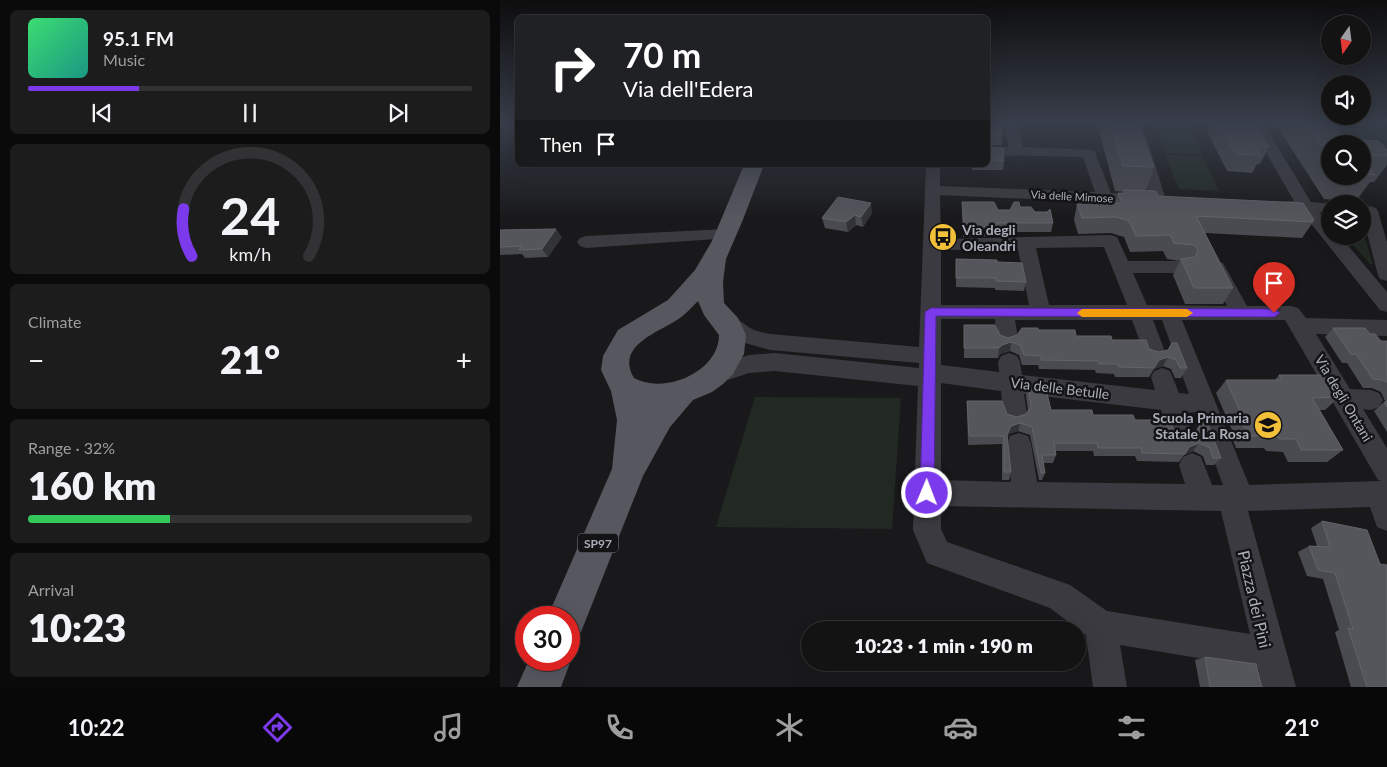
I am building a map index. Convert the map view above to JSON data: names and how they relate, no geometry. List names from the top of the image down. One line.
{"streets":{"main road":["SP97"],"street":["Via delle Mimose","Via delle Betulle","Via degli Ontani","Piazza dei Pini"]},"places":{"bus stop":["Via degli Oleandri"],"school or university":["Scuola Primaria Statale La Rosa"]},"north":"bottom","page":{"turn":["70 m","Via dell'Edera"],"song":["95.1 FM","Music"],"then":"Then","tile":["Climate",["Range · 32%","160 km"],["Arrival","10:23"]],"heat":["−","21°","+"],"limit":"30","trip":"10:23 · 1 min · 190 m","tabs":["10:22","21°"],"gauge":["24","km/h"]}}
